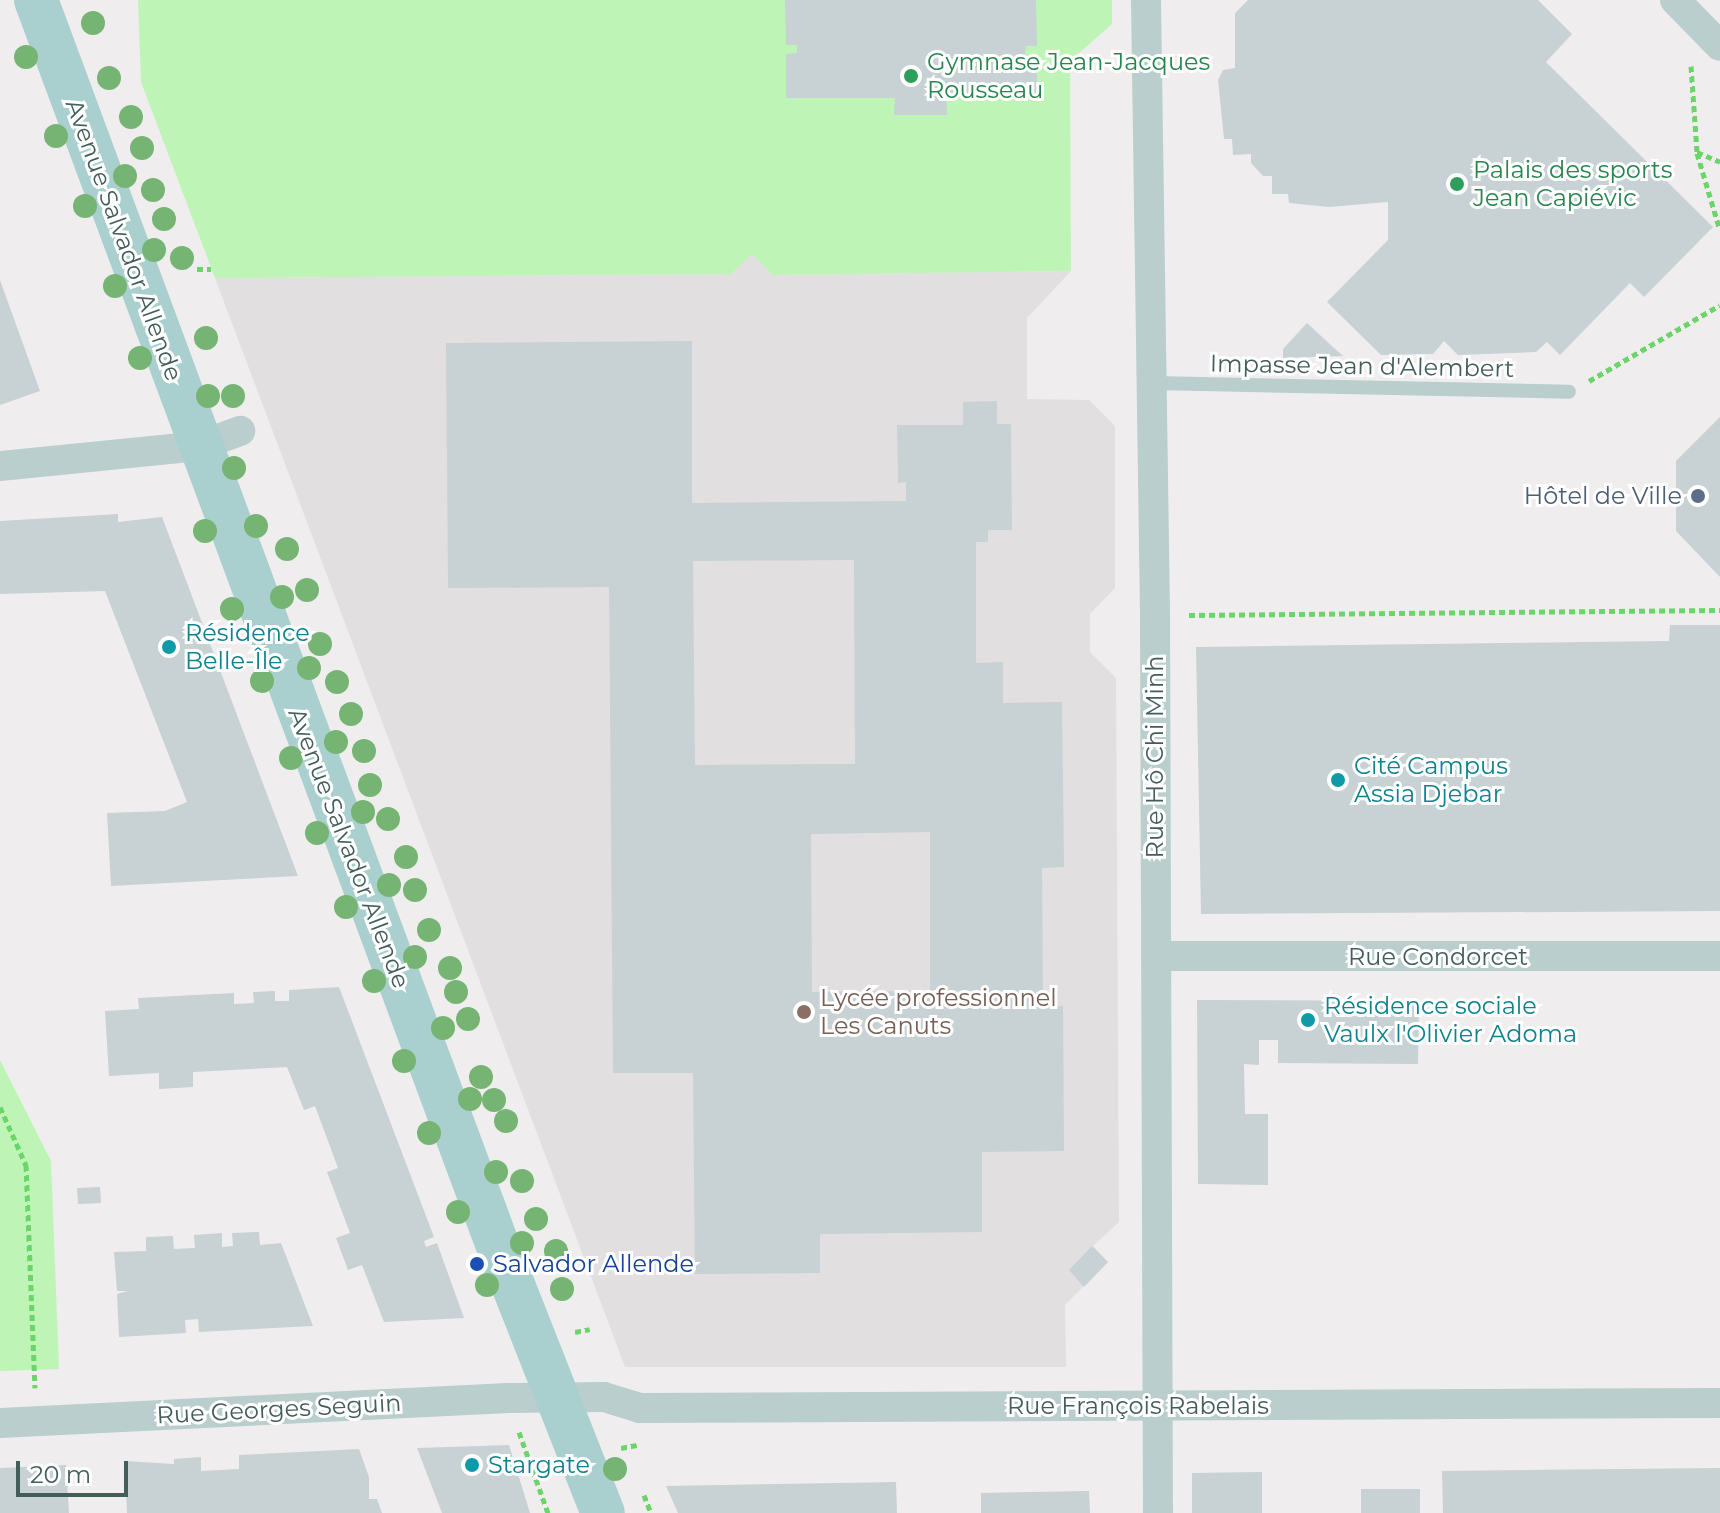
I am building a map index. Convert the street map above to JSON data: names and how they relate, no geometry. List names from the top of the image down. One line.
{"streets":{"main road":["Avenue Salvador Allende"],"street":["Rue Hô Chi Minh","Rue Condorcet","Rue François Rabelais","Rue Georges Seguin"],"lane":["Impasse Jean d'Alembert"]},"crossings":[["Avenue Salvador Allende","Rue François Rabelais"],["Avenue Salvador Allende","Rue Georges Seguin"],["Impasse Jean d'Alembert","Rue Hô Chi Minh"],["Rue Hô Chi Minh","Rue Condorcet"],["Rue Hô Chi Minh","Rue François Rabelais"],["Rue François Rabelais","Rue Georges Seguin"]],"places":["Gymnase Jean-Jacques Rousseau","Palais des sports Jean Capiévic","Hôtel de Ville","Résidence Belle-Île","Cité Campus Assia Djebar","Lycée professionnel Les Canuts","Résidence sociale Vaulx l'Olivier Adoma","Salvador Allende","Stargate"],"scale_bar":"20 m"}
